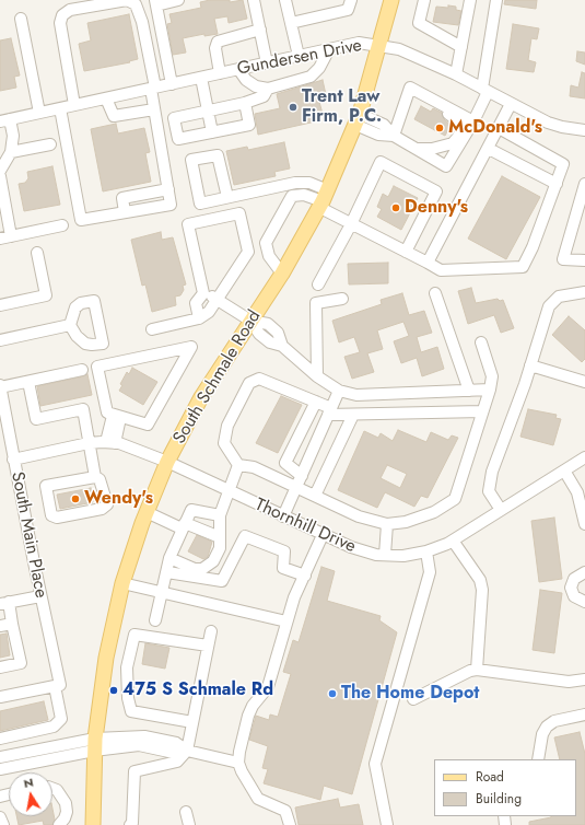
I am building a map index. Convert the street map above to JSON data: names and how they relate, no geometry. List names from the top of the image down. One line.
{"streets":{"main road":["South Schmale Road"],"street":["Gundersen Drive","Thornhill Drive","South Main Place"]},"crossings":[["Gundersen Drive","South Schmale Road"],["South Schmale Road","Thornhill Drive"],["Thornhill Drive","South Main Place"]],"places":["Trent Law Firm, P.C.","McDonald's","Denny's","Wendy's","475 S Schmale Rd","The Home Depot"],"legend":["Road","Building"],"north":"top"}
